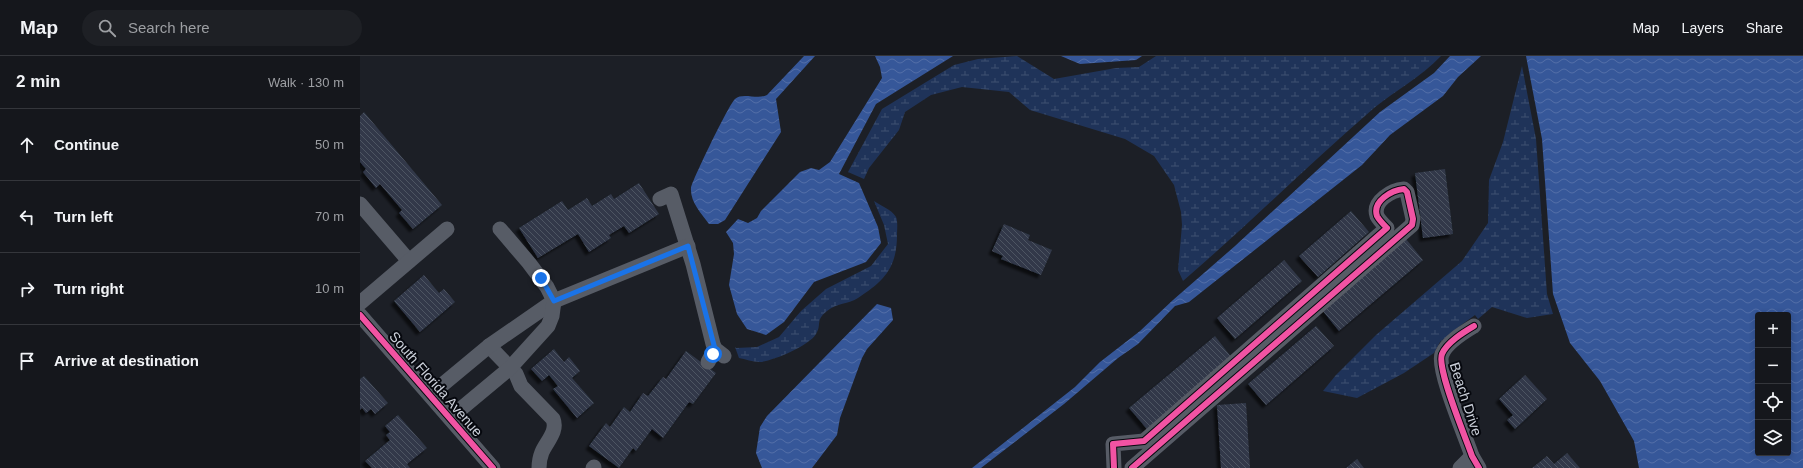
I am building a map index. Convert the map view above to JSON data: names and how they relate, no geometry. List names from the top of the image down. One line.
{"streets":{"street":["South Florida Avenue","Beach Drive"]},"page":{"header":"Map","search":"Search here","nav":["Map","Layers","Share"],"heading":["2 min","Walk · 130 m"],"list":[["Continue","50 m"],["Turn left","70 m"],["Turn right","10 m"],"Arrive at destination"],"map_buttons":["+","−"]}}
